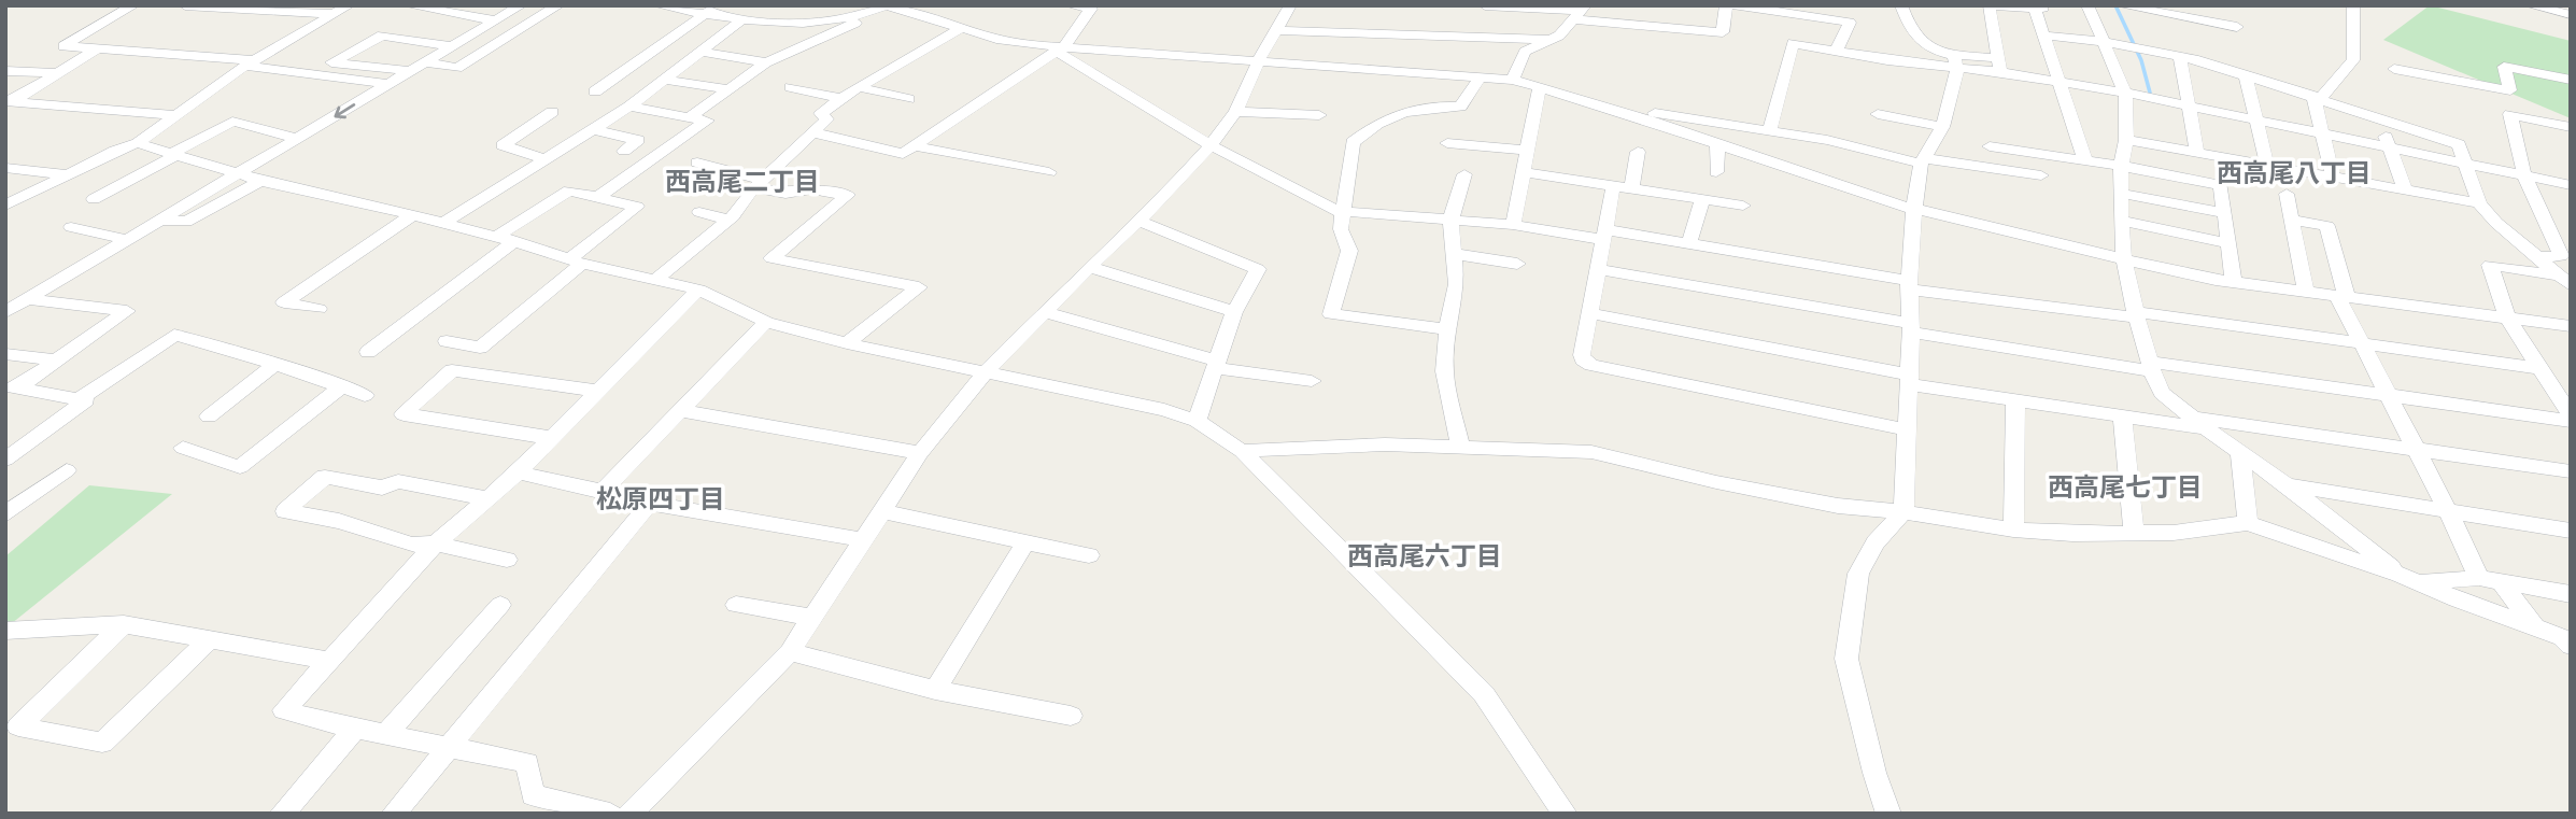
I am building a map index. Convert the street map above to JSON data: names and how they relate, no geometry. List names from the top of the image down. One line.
{"districts":["西高尾八丁目","西高尾二丁目","西高尾七丁目","松原四丁目","西高尾六丁目"]}
